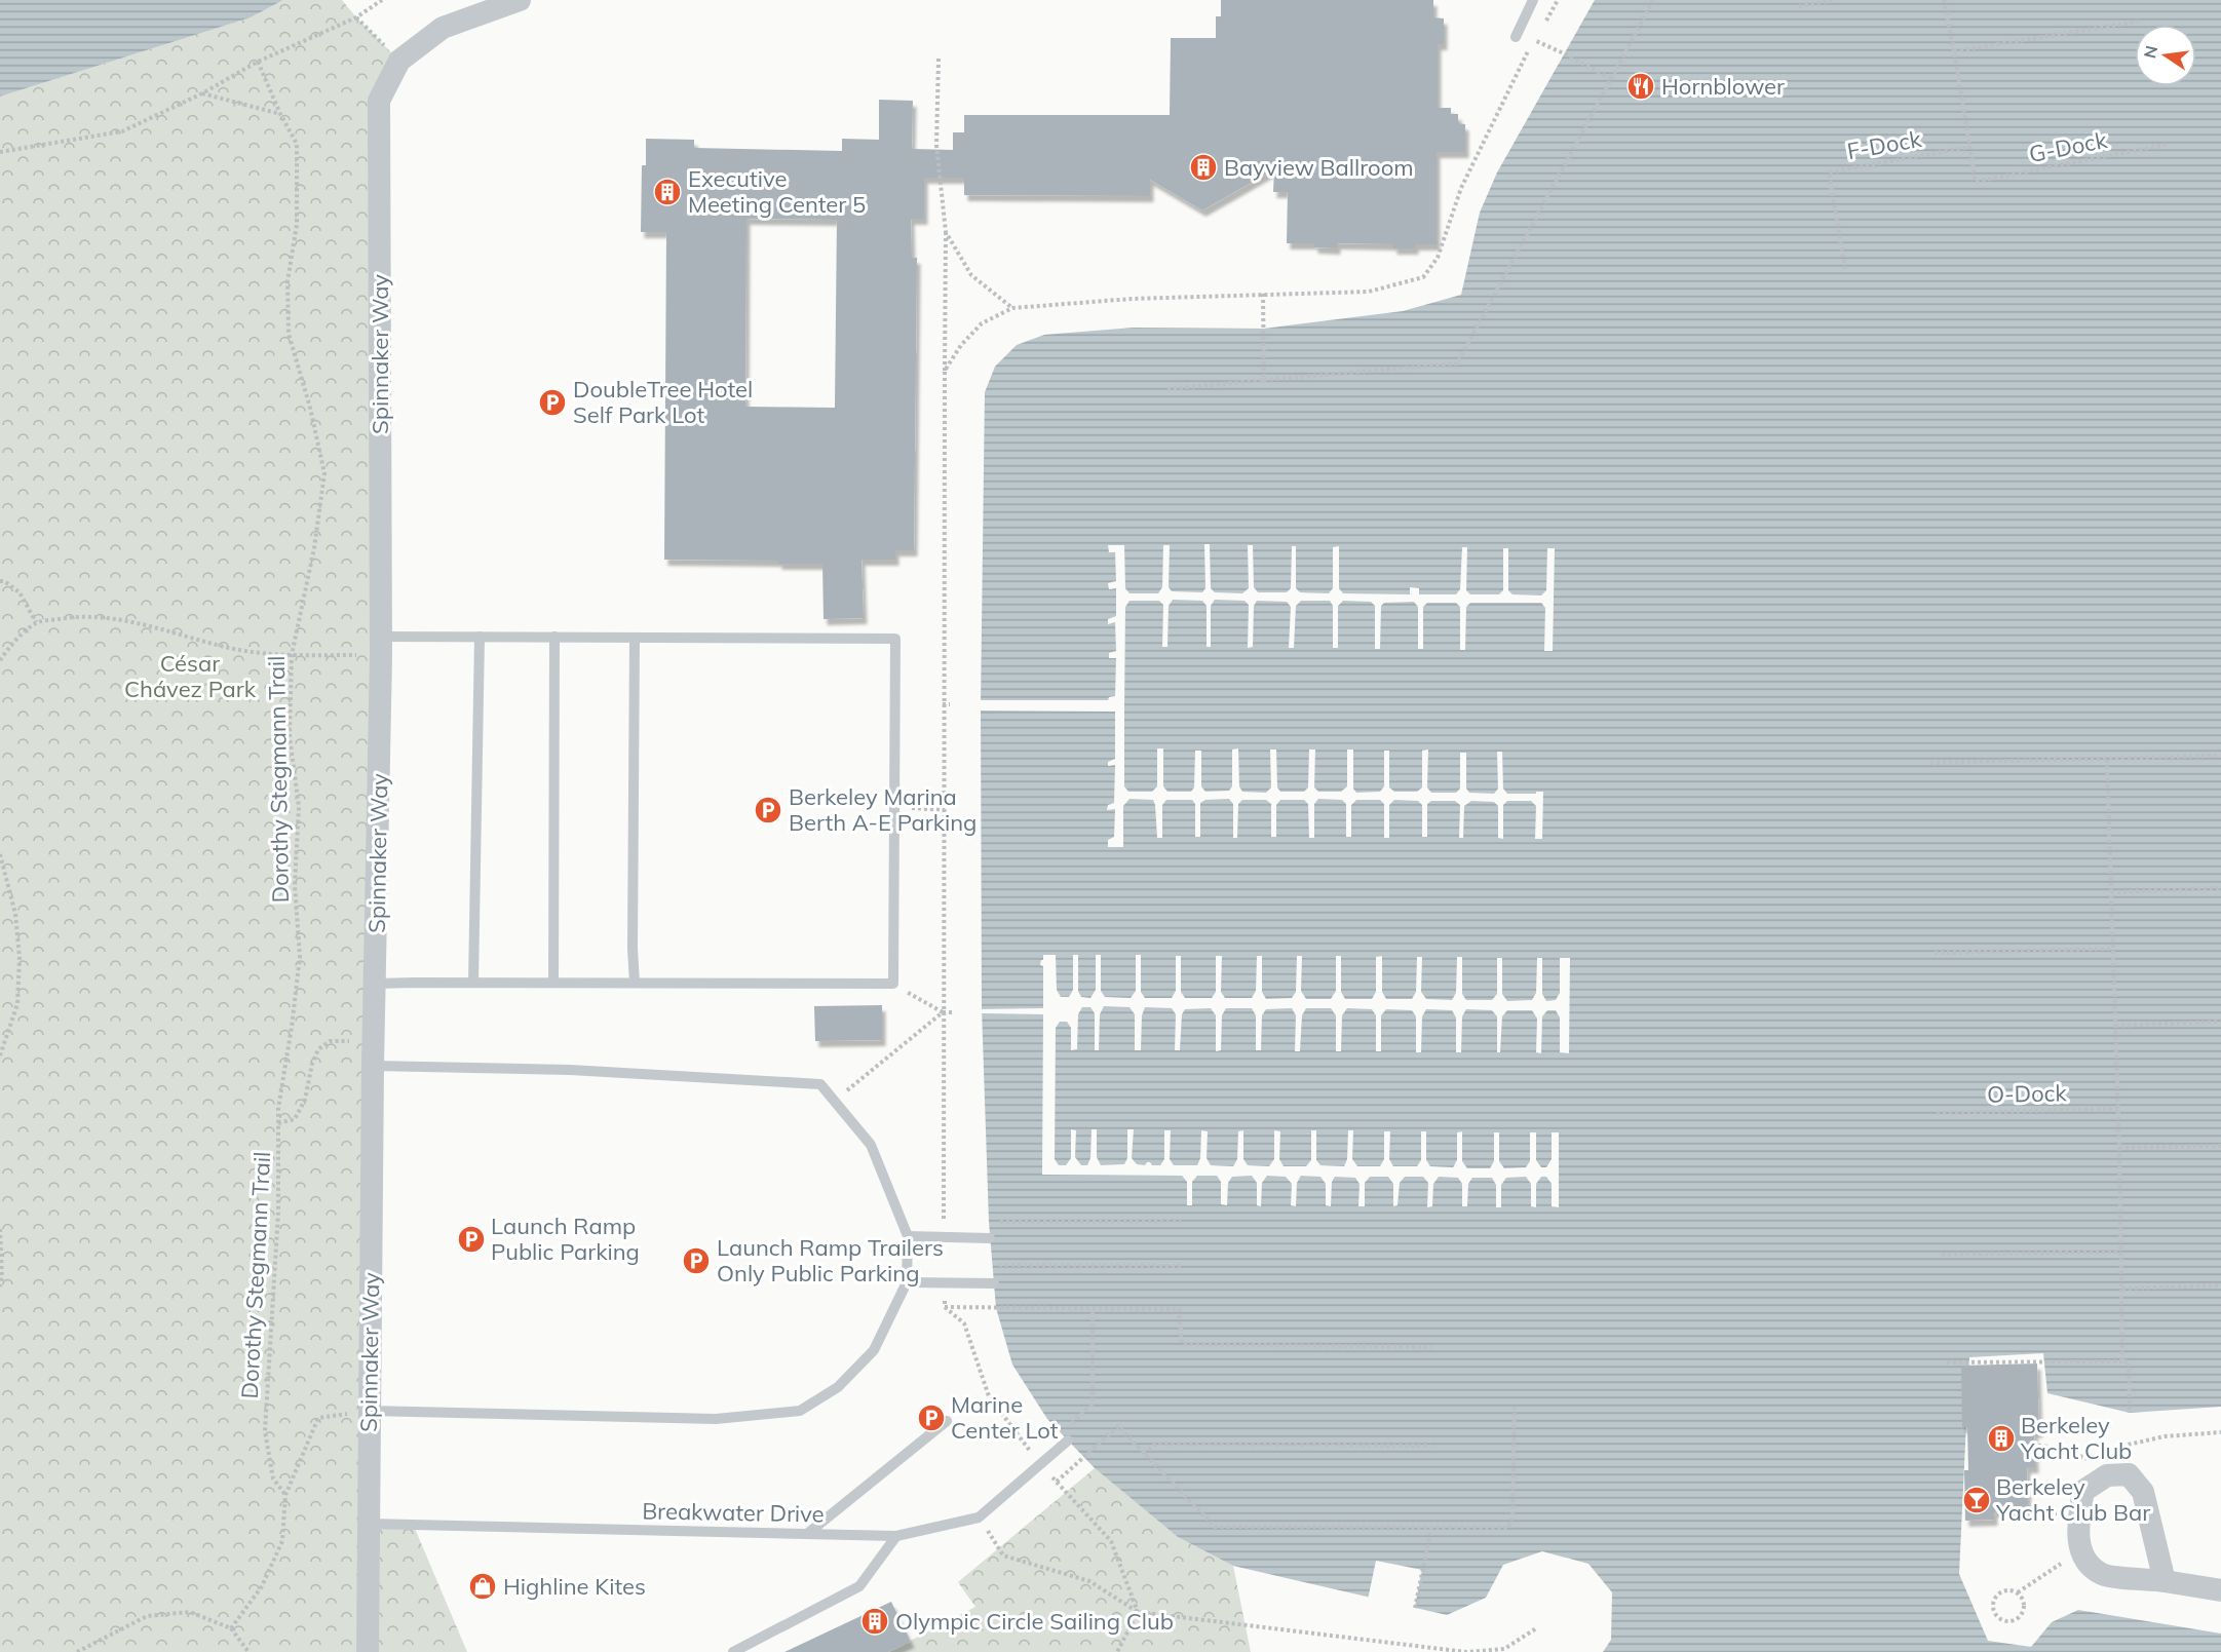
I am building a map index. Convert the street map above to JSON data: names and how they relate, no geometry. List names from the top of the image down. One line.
{"streets":{"street":["Spinnaker Way"],"lane":["Breakwater Drive"],"path":["F-Dock","G-Dock","Dorothy Stegmann Trail","O-Dock"]},"crossings":[["F-Dock","G-Dock"],["Spinnaker Way","Breakwater Drive"]],"parks":["César Chávez Park"],"places":{"restaurant":["Hornblower"],"building":["Bayview Ballroom","Executive Meeting Center 5","Berkeley Yacht Club","Olympic Circle Sailing Club"],"parking":["DoubleTree Hotel Self Park Lot","Berkeley Marina Berth A-E Parking","Launch Ramp Public Parking","Launch Ramp Trailers Only Public Parking","Marine Center Lot"],"bar":["Berkeley Yacht Club Bar"],"shop":["Highline Kites"]},"north":"left"}
